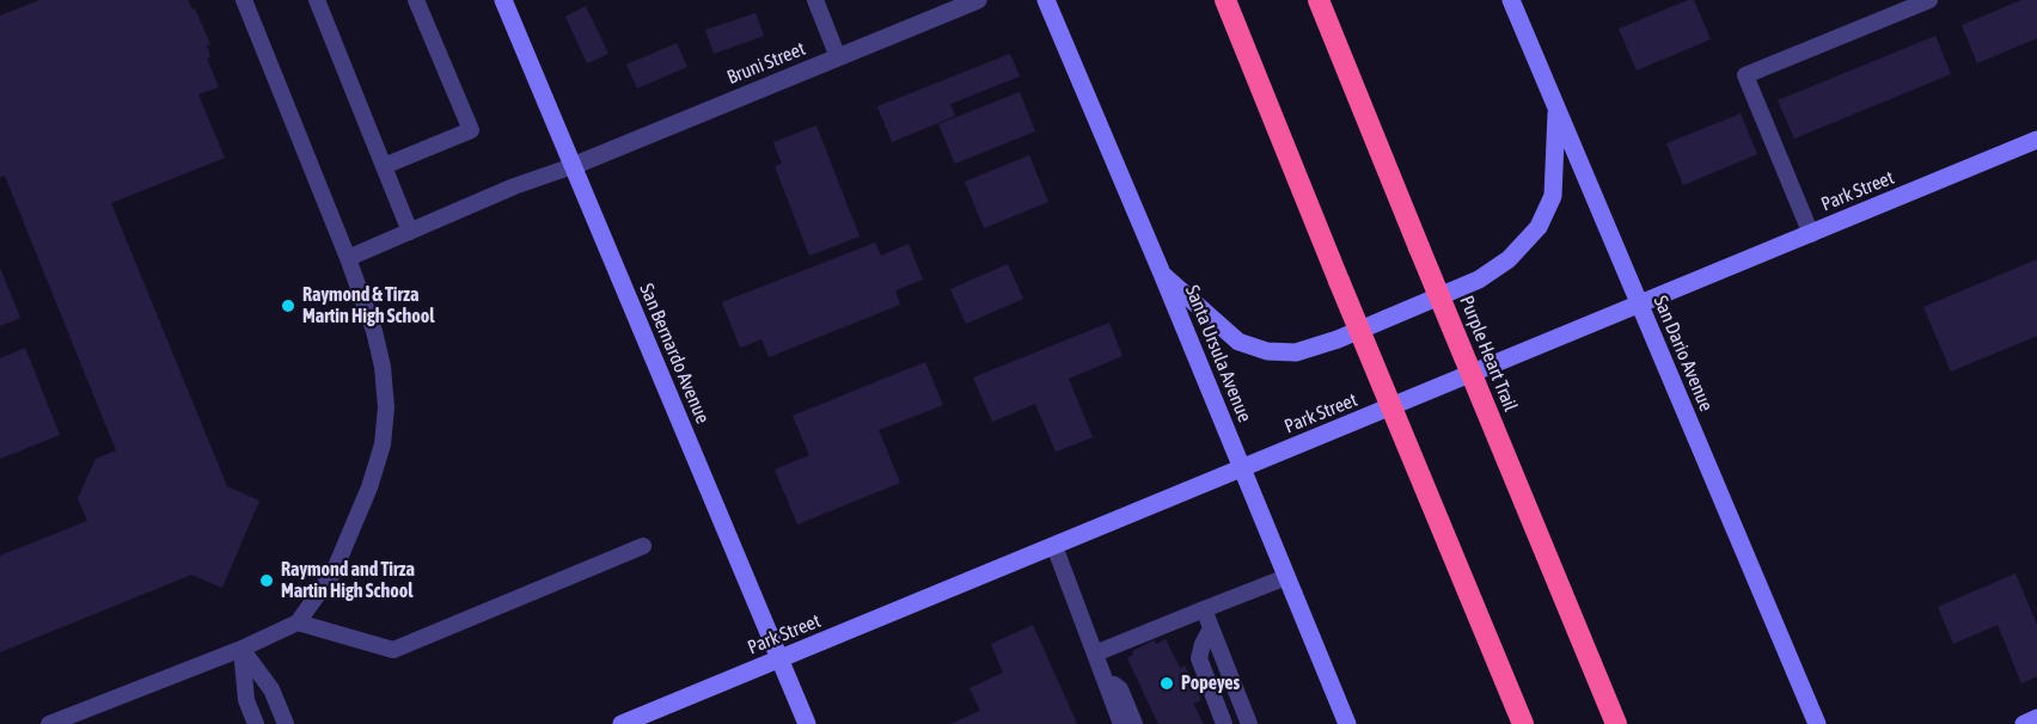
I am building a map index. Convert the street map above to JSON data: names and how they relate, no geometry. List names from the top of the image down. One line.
{"streets":{"highway":["Purple Heart Trail"],"main road":["Park Street","San Bernardo Avenue","Santa Ursula Avenue","San Dario Avenue"],"street":["Bruni Street"]},"crossings":[["Bruni Street","San Bernardo Avenue"],["Park Street","San Bernardo Avenue"],["Park Street","Santa Ursula Avenue"],["Park Street","San Dario Avenue"]],"places":["Raymond & Tirza Martin High School","Raymond and Tirza Martin High School","Popeyes"]}
